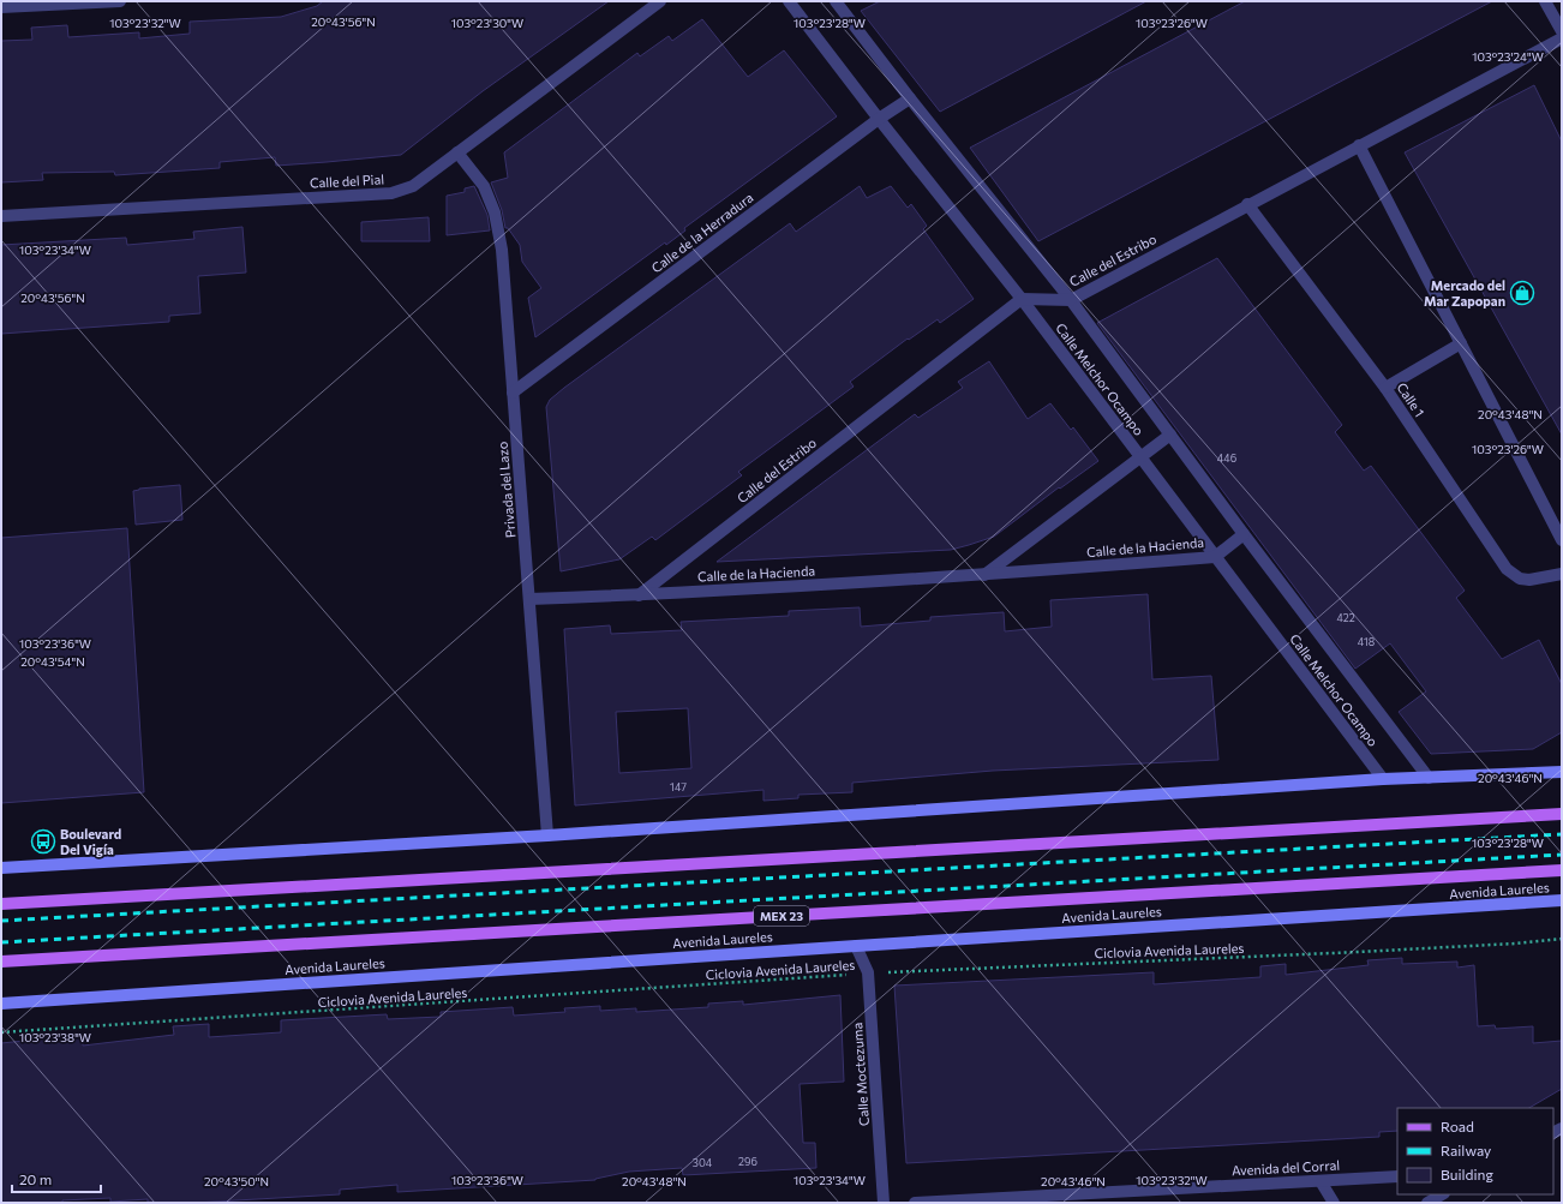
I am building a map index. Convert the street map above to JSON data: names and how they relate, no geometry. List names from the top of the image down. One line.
{"streets":{"main road":["Avenida Laureles","MEX 23"],"street":["Calle del Pial","Calle de la Herradura","Calle del Estribo","Calle Melchor Ocampo","Calle 1","Privada del Lazo","Calle de la Hacienda","Calle Moctezuma","Avenida del Corral"],"path":["Ciclovia Avenida Laureles"]},"crossings":[["Calle del Pial","Privada del Lazo"],["Calle de la Herradura","Calle Melchor Ocampo"],["Calle de la Herradura","Privada del Lazo"],["Calle del Estribo","Calle Melchor Ocampo"],["Calle del Estribo","Calle 1"],["Calle del Estribo","Calle de la Hacienda"],["Calle Melchor Ocampo","Calle de la Hacienda"],["Privada del Lazo","Calle de la Hacienda"],["Avenida Laureles","Calle Moctezuma"],["Ciclovia Avenida Laureles","Calle Moctezuma"]],"places":{"shop":["Mercado del Mar Zapopan"],"bus stop":["Boulevard Del Vigía"]},"house_numbers":["446","422","418","147","296","304"],"legend":["Road","Railway","Building"],"scale_bar":"20 m","coordinates":["20°43'56\"N","103°23'32\"W","103°23'30\"W","103°23'28\"W","103°23'26\"W","103°23'24\"W","103°23'34\"W","20°43'48\"N","103°23'36\"W","20°43'54\"N","20°43'46\"N","103°23'38\"W","20°43'50\"N"]}
